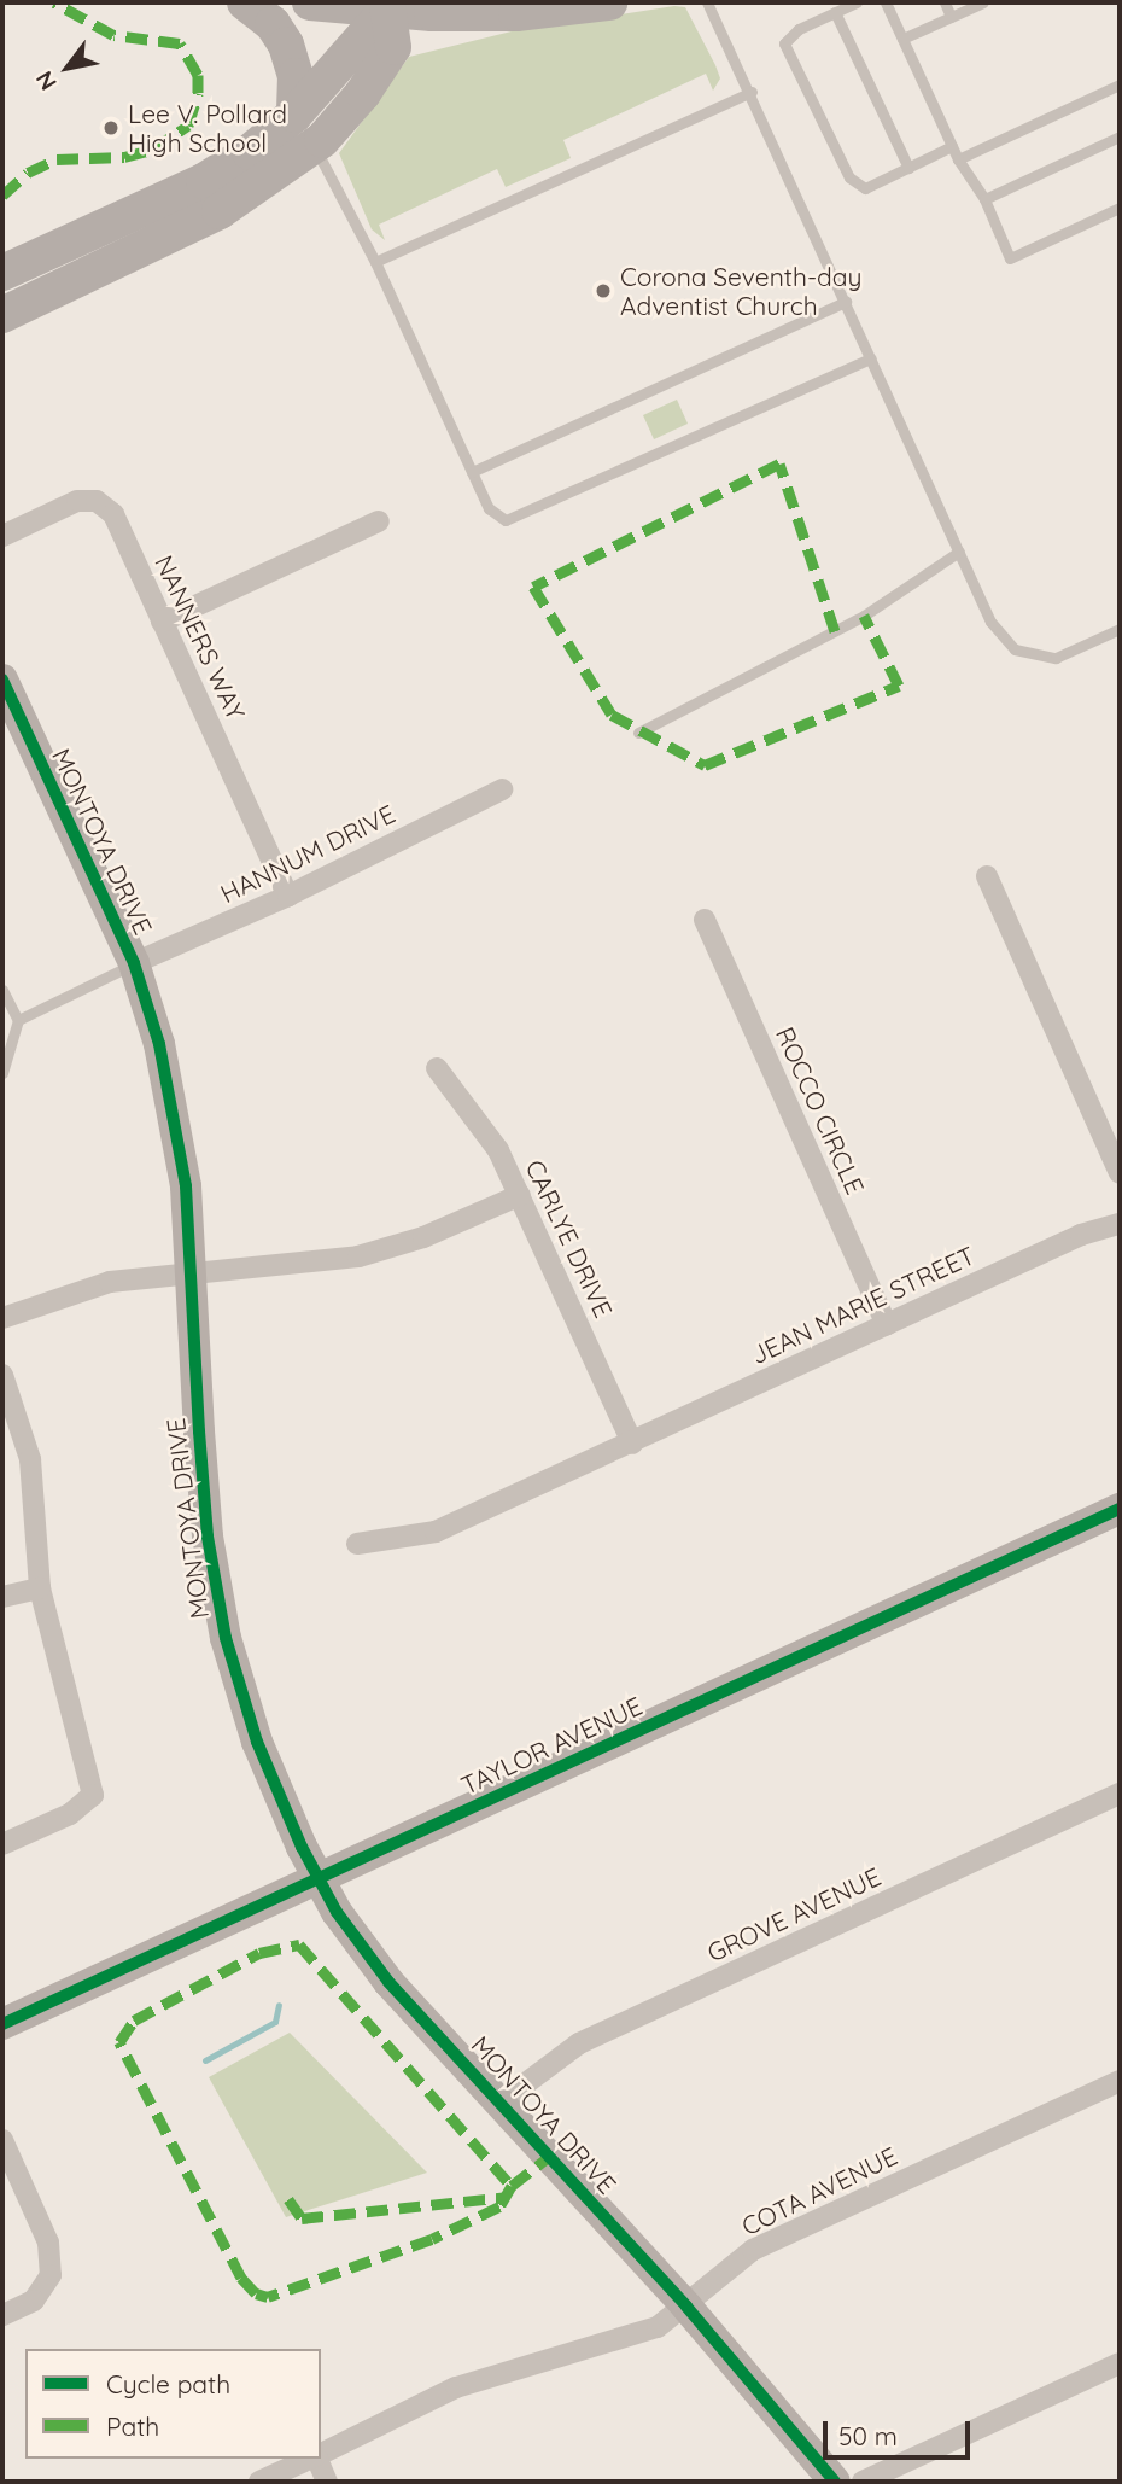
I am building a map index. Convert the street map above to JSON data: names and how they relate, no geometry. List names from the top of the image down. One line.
{"streets":{"street":["NANNERS WAY","MONTOYA DRIVE","HANNUM DRIVE","ROCCO CIRCLE","CARLYE DRIVE","JEAN MARIE STREET","TAYLOR AVENUE","GROVE AVENUE","COTA AVENUE"]},"crossings":[["NANNERS WAY","HANNUM DRIVE"],["MONTOYA DRIVE","HANNUM DRIVE"],["MONTOYA DRIVE","TAYLOR AVENUE"],["MONTOYA DRIVE","GROVE AVENUE"],["MONTOYA DRIVE","COTA AVENUE"],["ROCCO CIRCLE","JEAN MARIE STREET"],["CARLYE DRIVE","JEAN MARIE STREET"]],"places":["Lee V. Pollard High School","Corona Seventh-day Adventist Church"],"legend":["Cycle path","Path"],"scale_bar":"50 m","north":"bottom left"}
